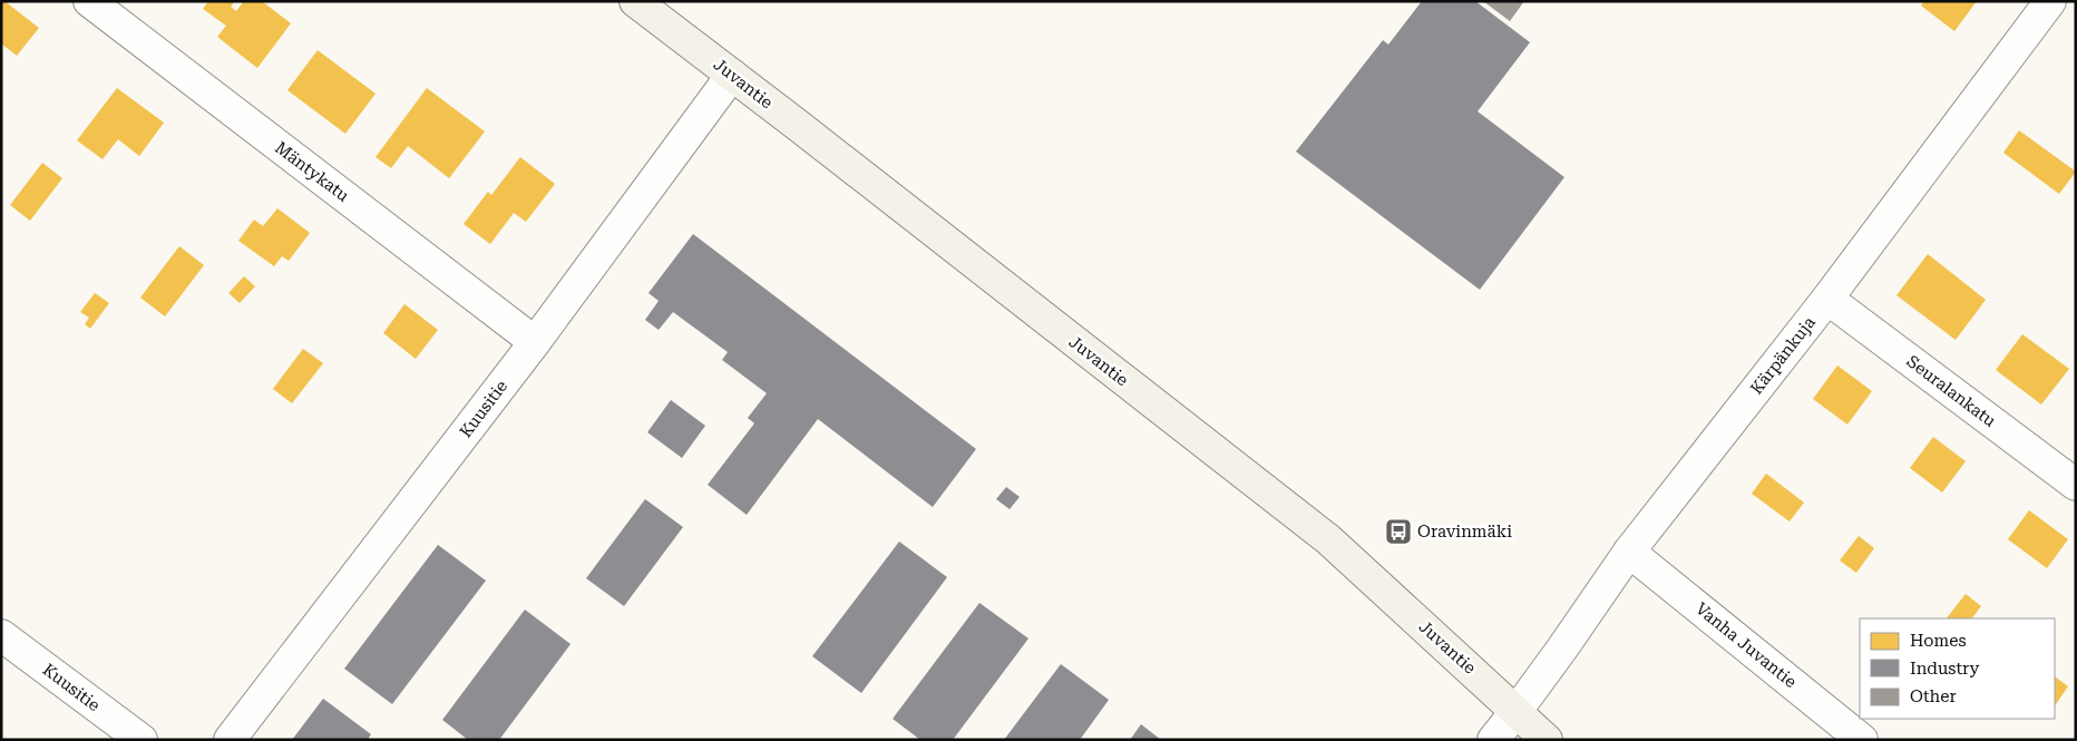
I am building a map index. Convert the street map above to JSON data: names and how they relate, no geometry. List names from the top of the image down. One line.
{"streets":{"main road":["Juvantie"],"street":["Mäntykatu","Kärpänkuja","Seuralankatu","Kuusitie","Vanha Juvantie"]},"crossings":[["Juvantie","Kärpänkuja"],["Juvantie","Kuusitie"],["Mäntykatu","Kuusitie"],["Kärpänkuja","Seuralankatu"],["Kärpänkuja","Vanha Juvantie"]],"places":{"bus stop":["Oravinmäki"]},"legend":["Homes","Industry","Other"]}
